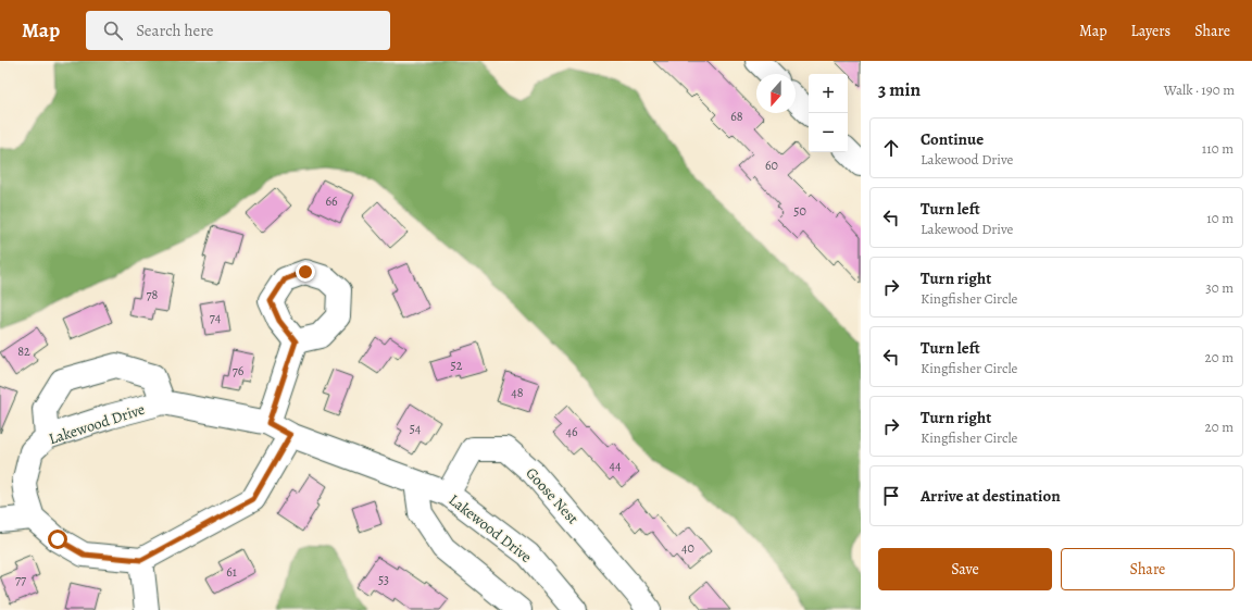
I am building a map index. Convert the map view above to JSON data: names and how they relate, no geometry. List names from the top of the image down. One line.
{"streets":{"street":["Lakewood Drive","Goose Nest"]},"crossings":[["Lakewood Drive","Goose Nest"]],"house_numbers":["68","60","66","50","78","74","82","52","76","48","54","46","44","40","61","77","53"],"north":"bottom","page":{"header":"Map","search":"Search here","nav":["Map","Layers","Share"],"heading":["3 min","Walk · 190 m"],"map_buttons":["+","−"],"list":[["Continue","Lakewood Drive","110 m"],["Turn left","Lakewood Drive","10 m"],["Turn right","Kingfisher Circle","30 m"],["Turn left","Kingfisher Circle","20 m"],["Turn right","Kingfisher Circle","20 m"],"Arrive at destination"],"buttons":["Save","Share"]}}
